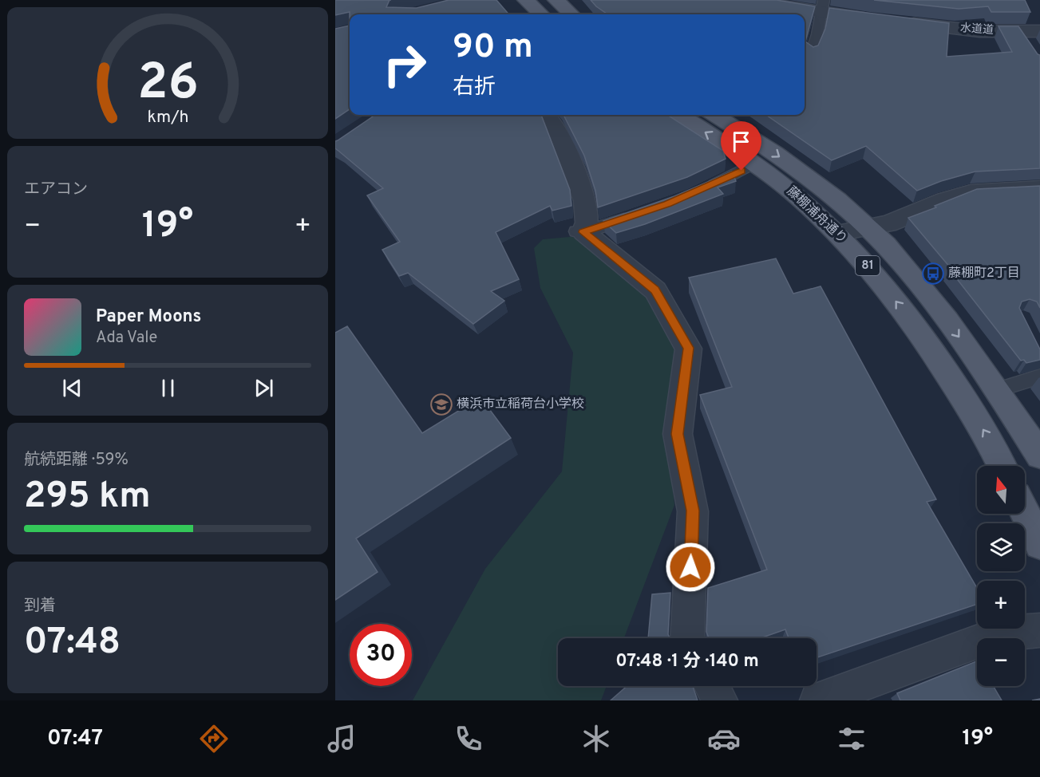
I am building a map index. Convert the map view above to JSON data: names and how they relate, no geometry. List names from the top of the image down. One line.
{"streets":{"main road":["藤棚浦舟通り","81"],"street":["水道道"]},"places":{"bus stop":["藤棚町2丁目"],"school or university":["横浜市立稲荷台小学校"]},"north":"top","page":{"turn":["90 m","右折"],"tile":["エアコン",["航続距離 · 59%","295 km"],["到着","07:48"]],"heat":["−","19°","+"],"song":["Paper Moons","Ada Vale"],"map_buttons":["+","−"],"limit":"30","trip":"07:48 · 1 分 · 140 m","tabs":["07:47","19°"],"gauge":["26","km/h"]}}
